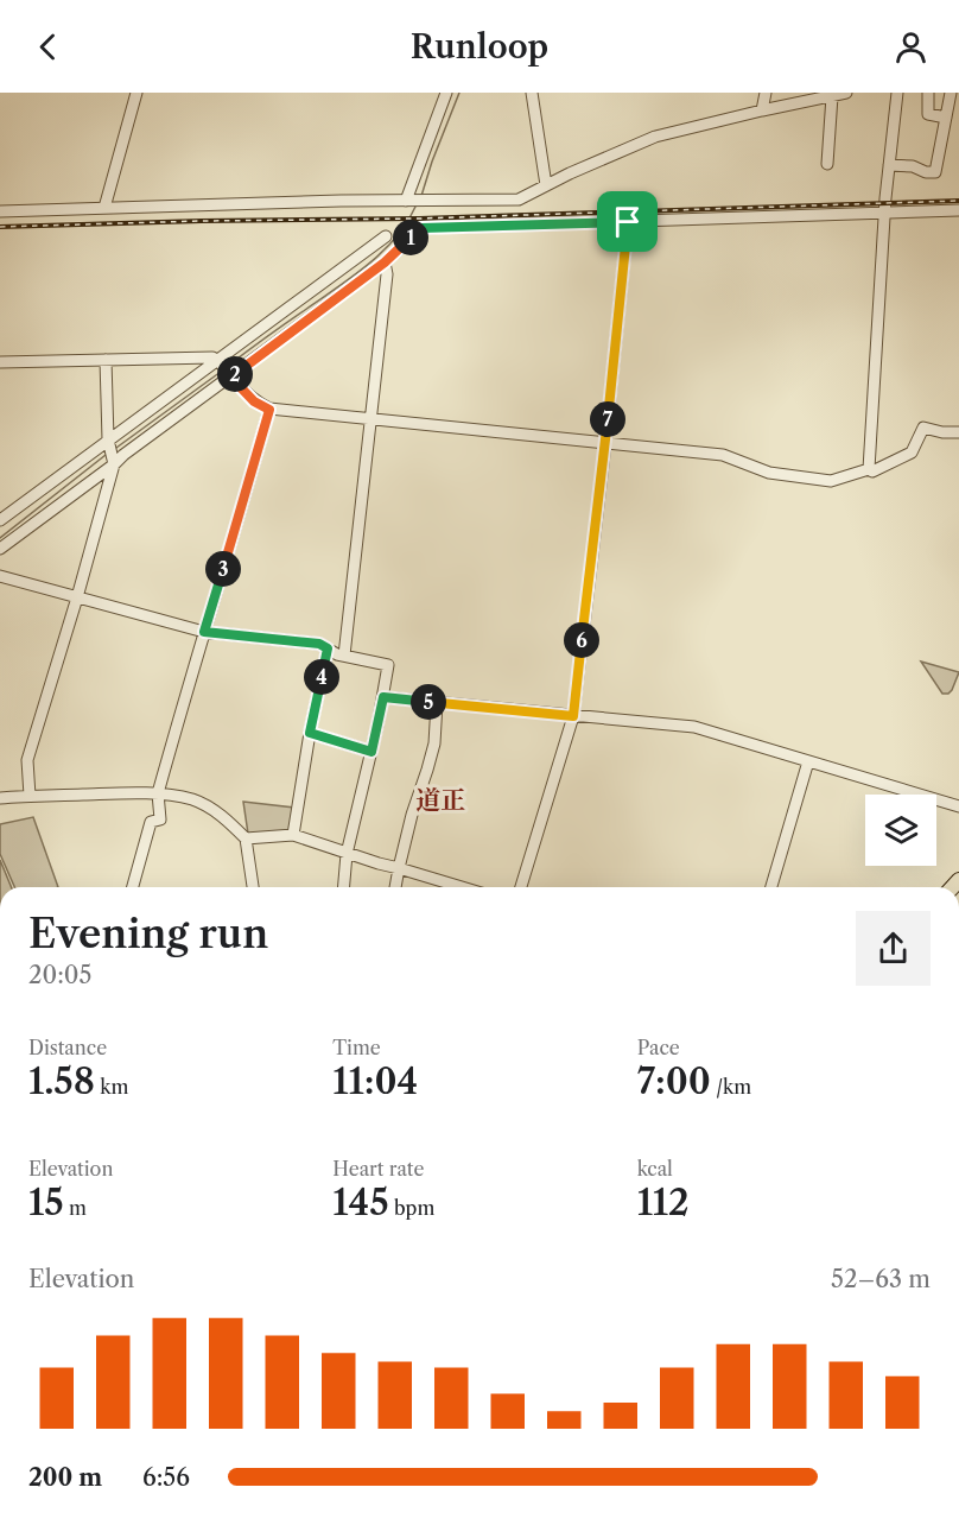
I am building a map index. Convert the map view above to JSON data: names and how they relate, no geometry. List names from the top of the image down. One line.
{"districts":["道正"],"page":{"header":"Runloop","pins":["1","2","7","3","6","4","5"],"heading":["Evening run","20:05"],"stats":[["Distance","1.58 km"],["Time","11:04"],["Pace","7:00 /km"],["Elevation","15 m"],["Heart rate","145 bpm"],["kcal","112"]],"chart":["Elevation","52–63 m"],"list":[{"name":"200 m","note":"6:56"}]}}
